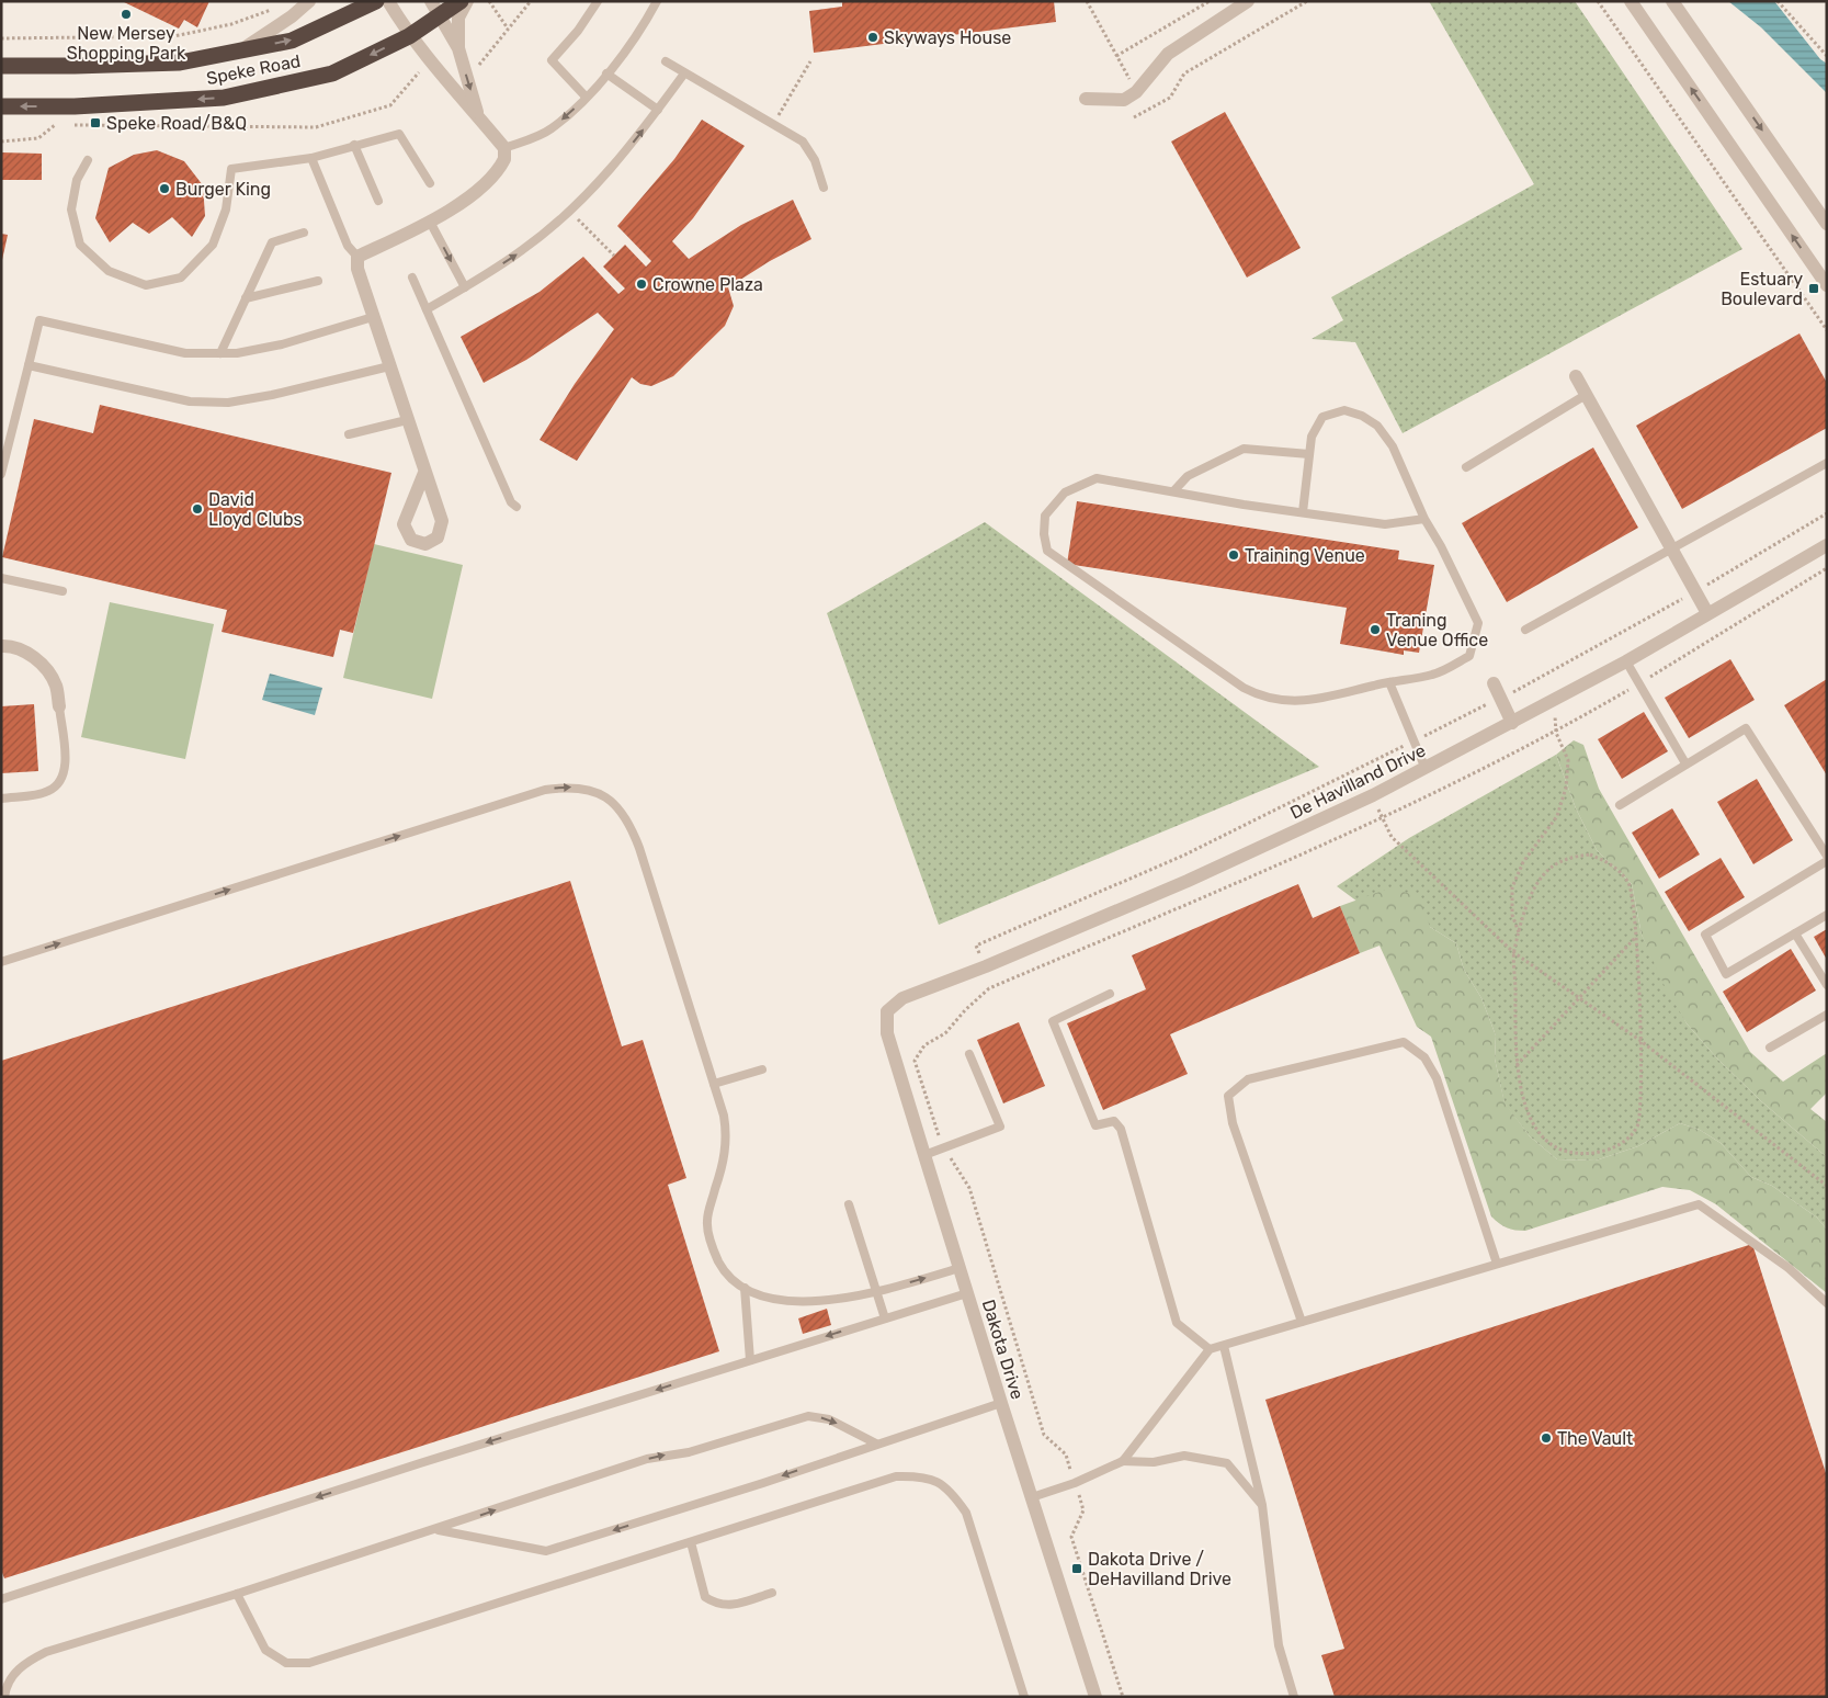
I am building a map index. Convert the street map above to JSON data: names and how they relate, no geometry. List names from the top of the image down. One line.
{"streets":{"highway":["Speke Road"],"street":["De Havilland Drive","Dakota Drive"]},"crossings":[["De Havilland Drive","Dakota Drive"]],"places":{"other":["New Mersey Shopping Park","Skyways House","Burger King","Crowne Plaza","David Lloyd Clubs","Training Venue","Traning Venue Office","The Vault"],"transit":["Speke Road/B&Q","Estuary Boulevard","Dakota Drive / DeHavilland Drive"]}}
